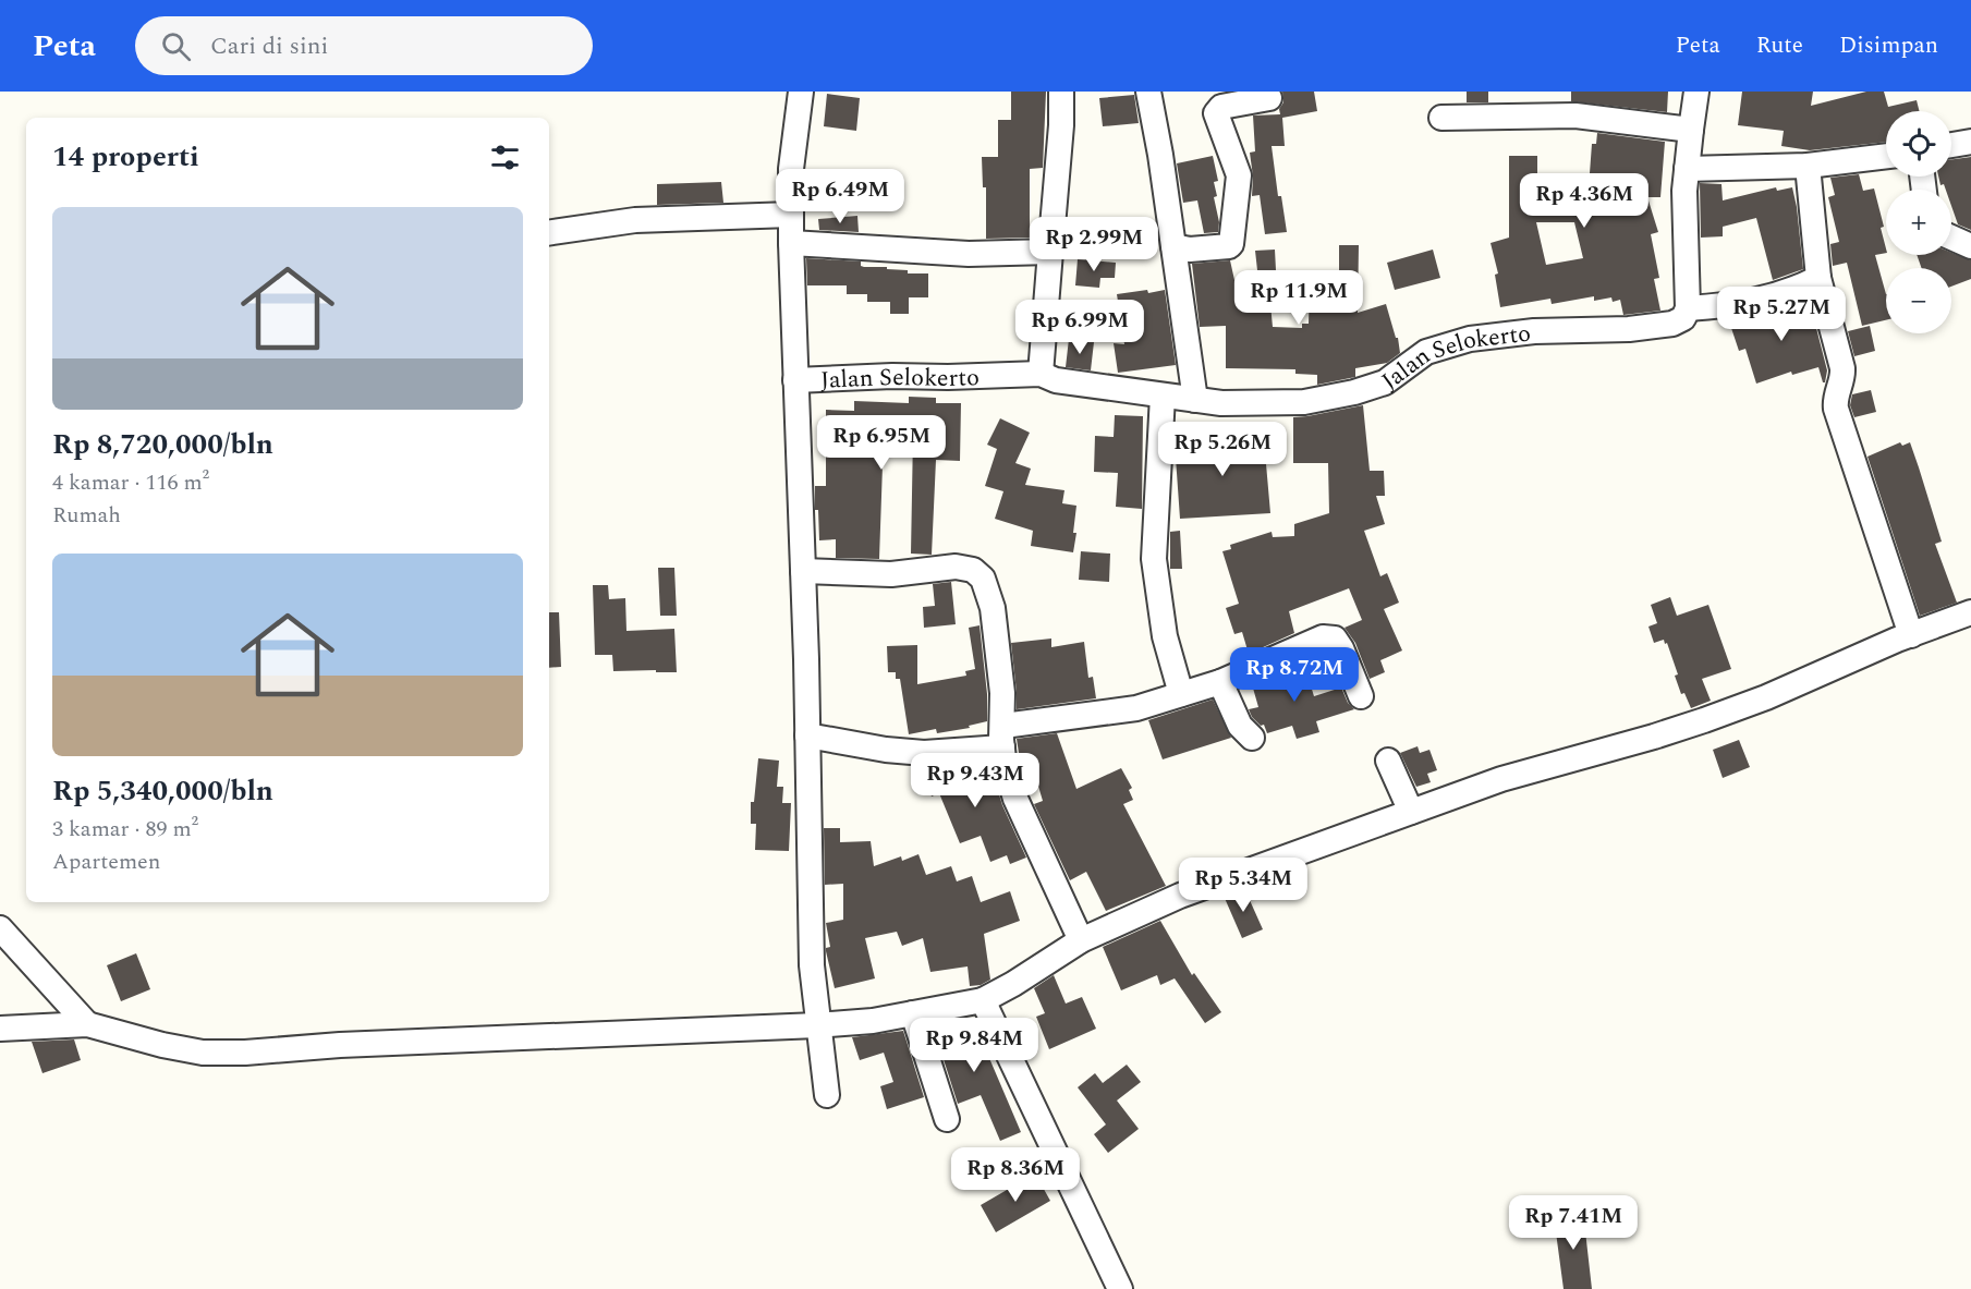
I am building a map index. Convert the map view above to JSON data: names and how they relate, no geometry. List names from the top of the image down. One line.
{"streets":{"street":["Jalan Selokerto"]},"page":{"header":"Peta","search":"Cari di sini","nav":["Peta","Rute","Disimpan"],"map_buttons":["+","−"],"heading":"14 properti","price":["Rp 6.49M","Rp 4.36M","Rp 2.99M","Rp 11.9M","Rp 5.27M","Rp 6.99M","Rp 6.95M","Rp 5.26M","Rp 8.72M","Rp 9.43M","Rp 5.34M","Rp 9.84M","Rp 8.36M","Rp 7.41M"],"list":[{"name":"Rp 8,720,000/bln","note":"4 kamar · 116 m² · Rumah"},{"name":"Rp 5,340,000/bln","note":"3 kamar · 89 m² · Apartemen"}]}}
